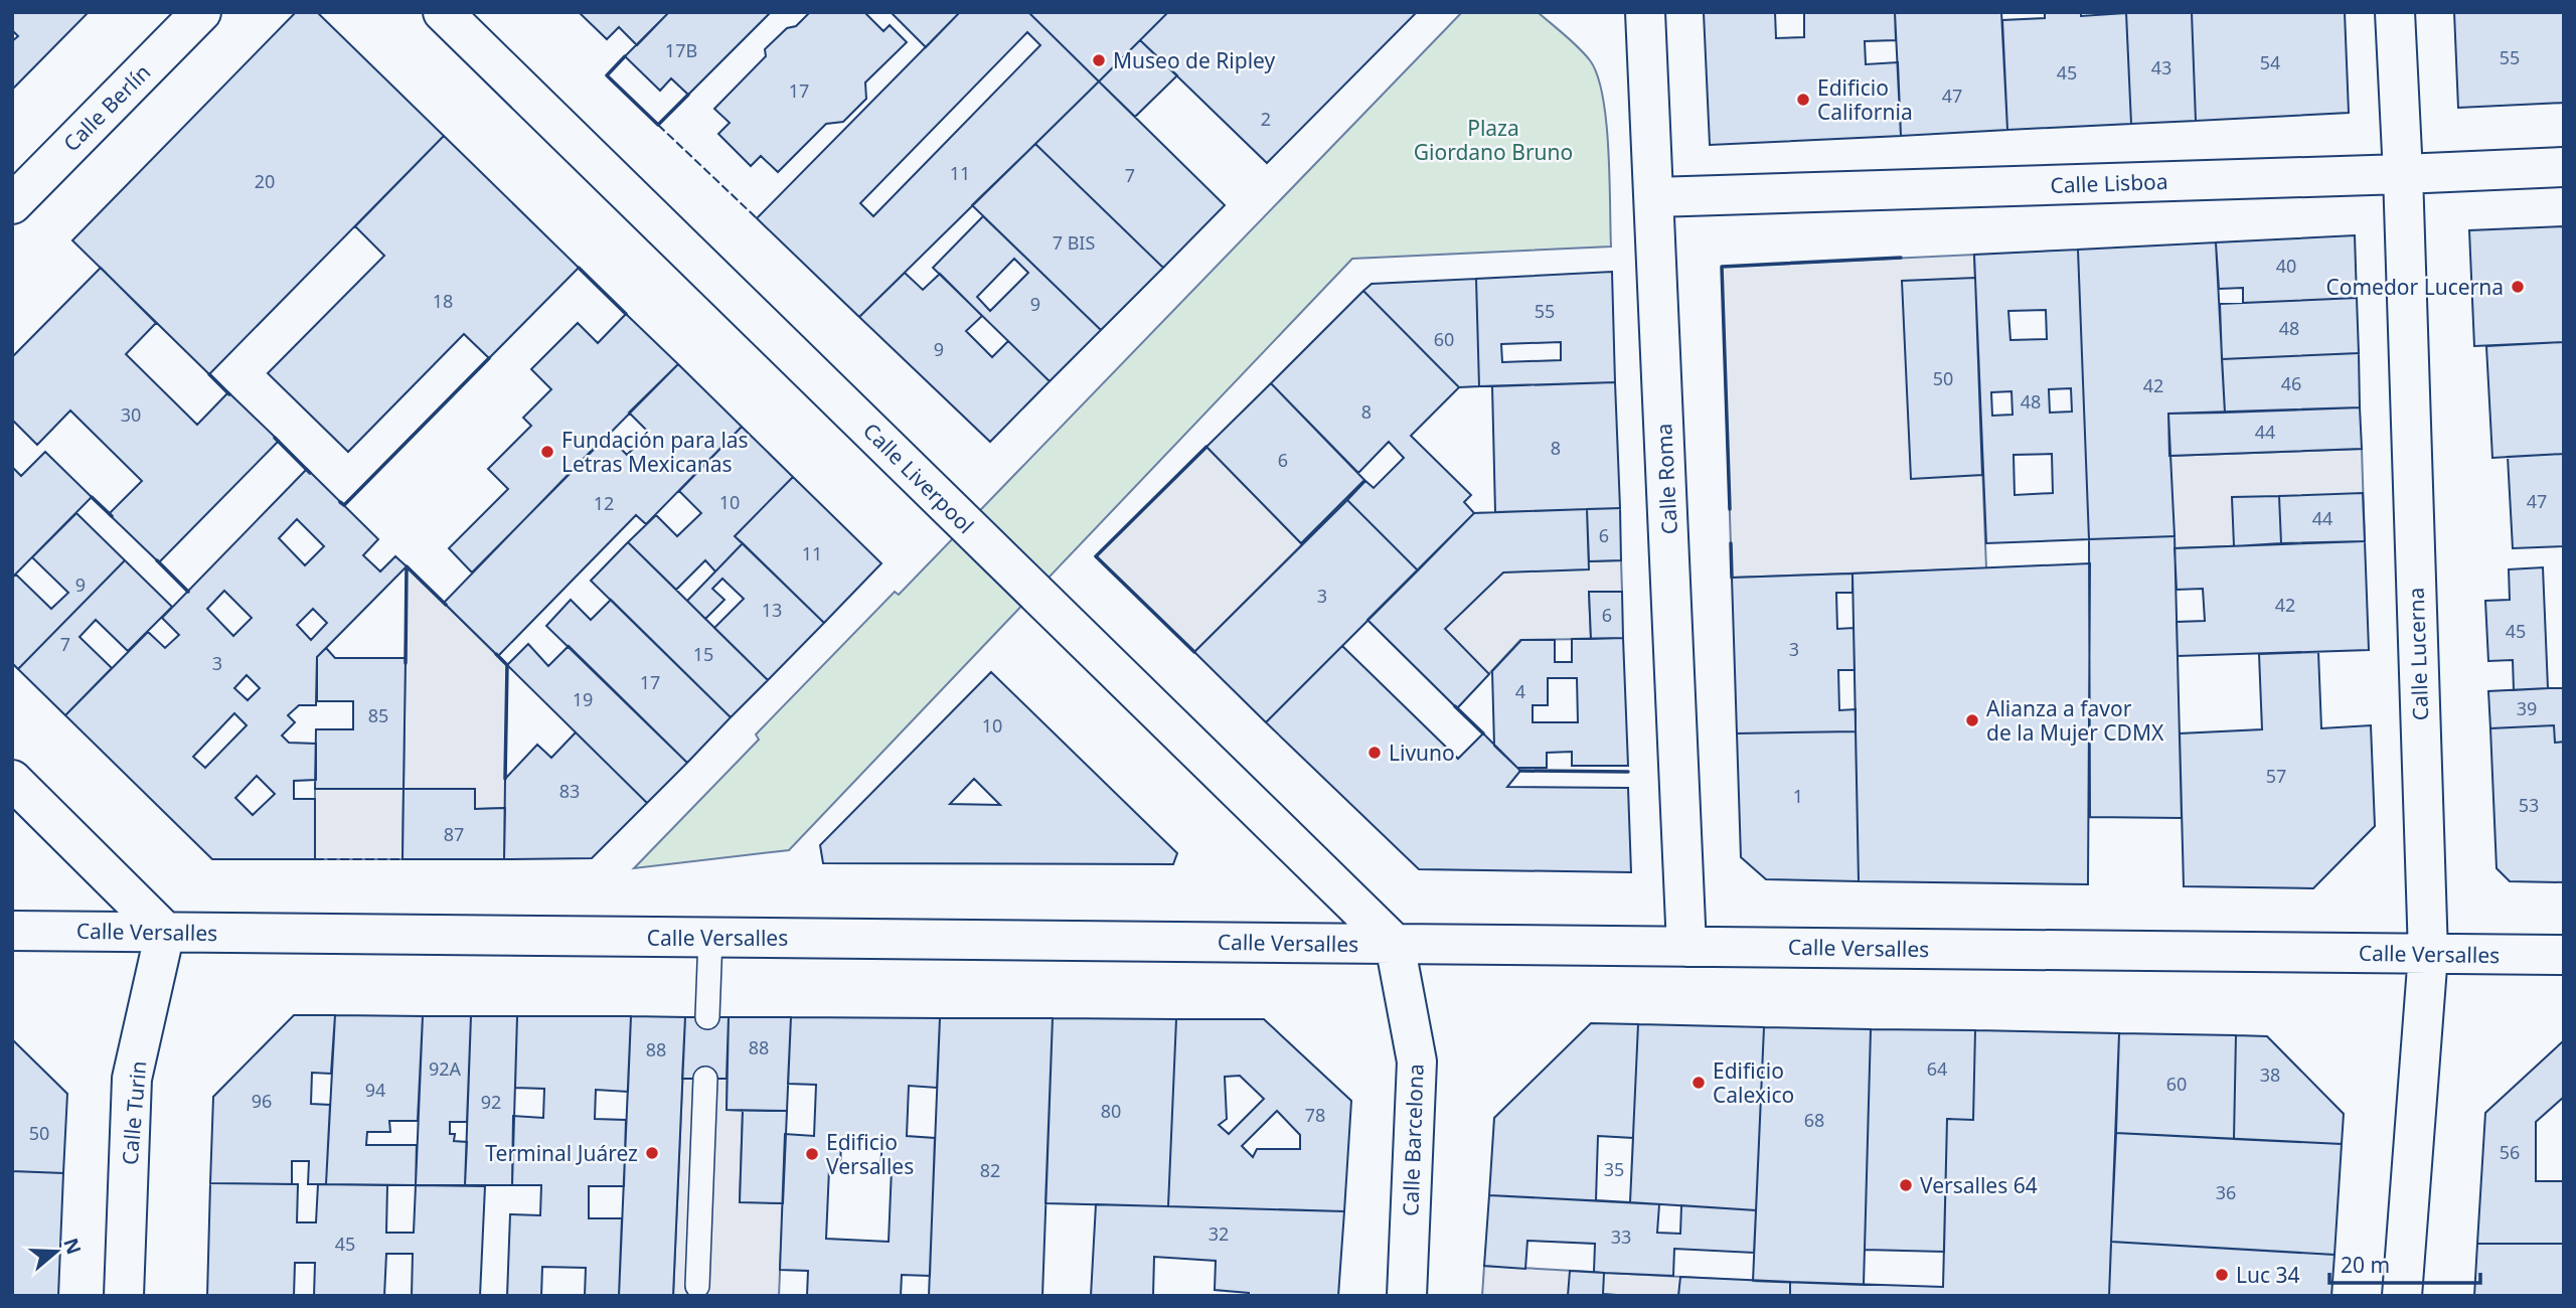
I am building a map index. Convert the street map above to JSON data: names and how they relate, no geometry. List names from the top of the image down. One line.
{"streets":{"street":["Calle Berlín","Calle Lisboa","Calle Liverpool","Calle Roma","Calle Lucerna","Calle Versalles","Calle Turin","Calle Barcelona"]},"crossings":[["Calle Lisboa","Calle Roma"],["Calle Lisboa","Calle Lucerna"],["Calle Liverpool","Calle Versalles"],["Calle Liverpool","Calle Barcelona"],["Calle Roma","Calle Versalles"],["Calle Lucerna","Calle Versalles"],["Calle Versalles","Calle Turin"],["Calle Versalles","Calle Barcelona"]],"parks":["Plaza Giordano Bruno"],"places":["Museo de Ripley","Edificio California","Comedor Lucerna","Fundación para las Letras Mexicanas","Alianza a favor de la Mujer CDMX","Livuno","Edificio Calexico","Terminal Juárez","Edificio Versalles","Versalles 64","Luc 34"],"house_numbers":["17B","55","54","43","45","17","47","2","11","7","20","7 BIS","40","18","9","55","48","60","9","50","46","42","48","8","30","44","8","6","47","10","12","44","6","11","9","3","42","13","6","45","7","3","15","3","17","4","19","39","85","10","57","83","1","53","87","88","88","92A","64","38","60","94","96","92","80","78","68","50","56","35","82","36","32","33","45"],"scale_bar":"20 m","north":"right"}
